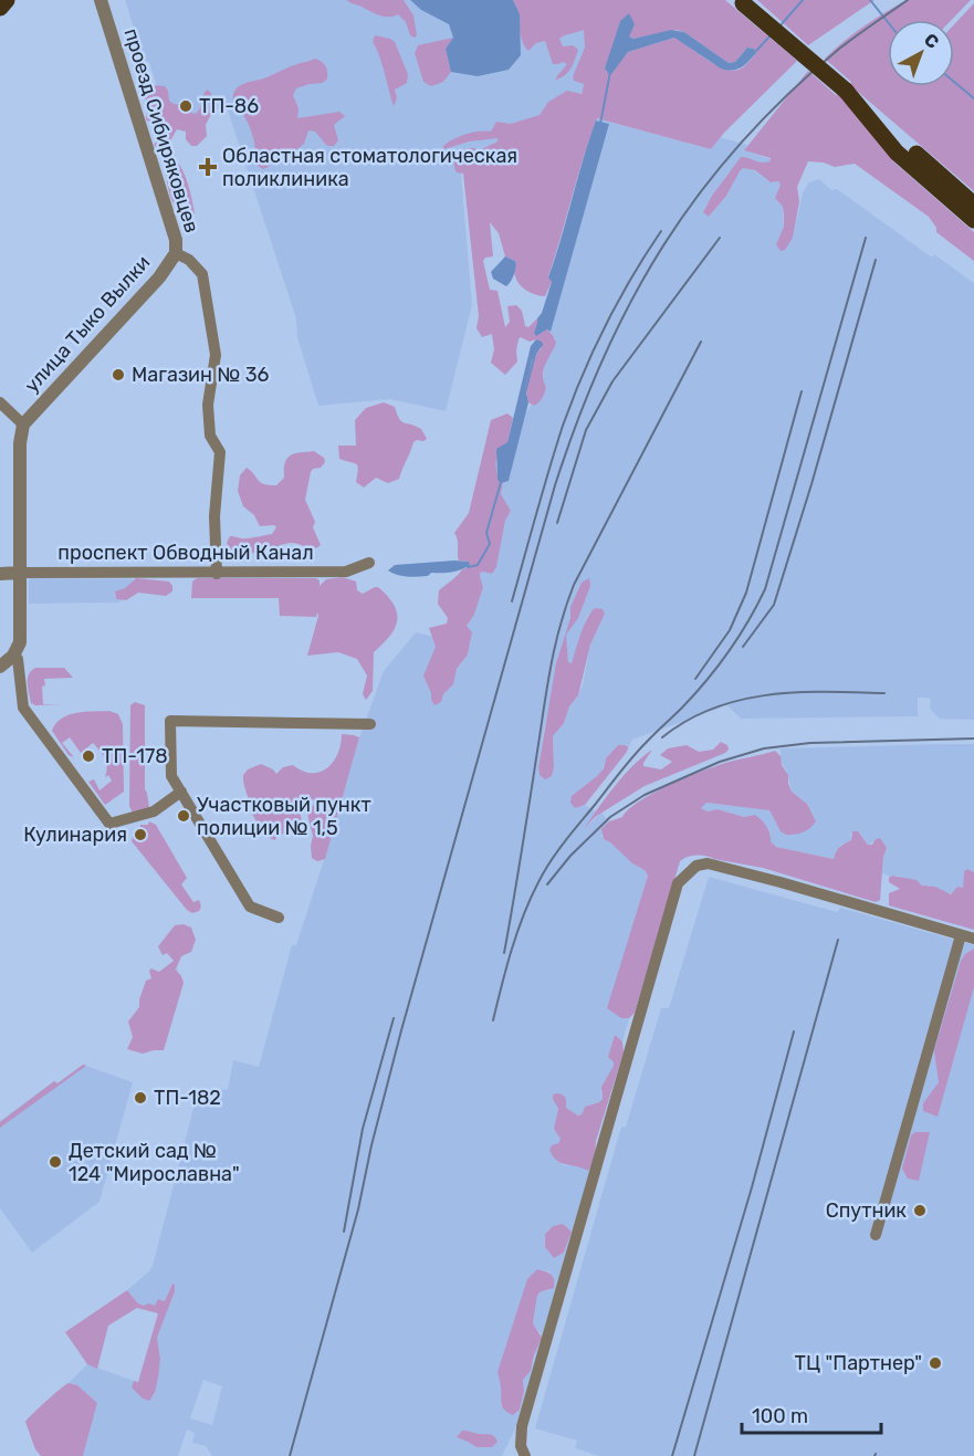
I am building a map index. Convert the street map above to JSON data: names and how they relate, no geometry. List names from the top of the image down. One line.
{"streets":{"street":["проезд Сибиряковцев","улица Тыко Вылки","проспект Обводный Канал"]},"crossings":[["проезд Сибиряковцев","улица Тыко Вылки"],["проезд Сибиряковцев","проспект Обводный Канал"]],"places":{"other":["ТП-86","Магазин № 36","ТП-178","Участковый пункт полиции № 1,5","Кулинария","ТП-182","Детский сад № 124 \"Мирославна\"","Спутник","ТЦ \"Партнер\""],"health":["Областная стоматологическая поликлиника"]},"scale_bar":"100 m","north":"top right"}
